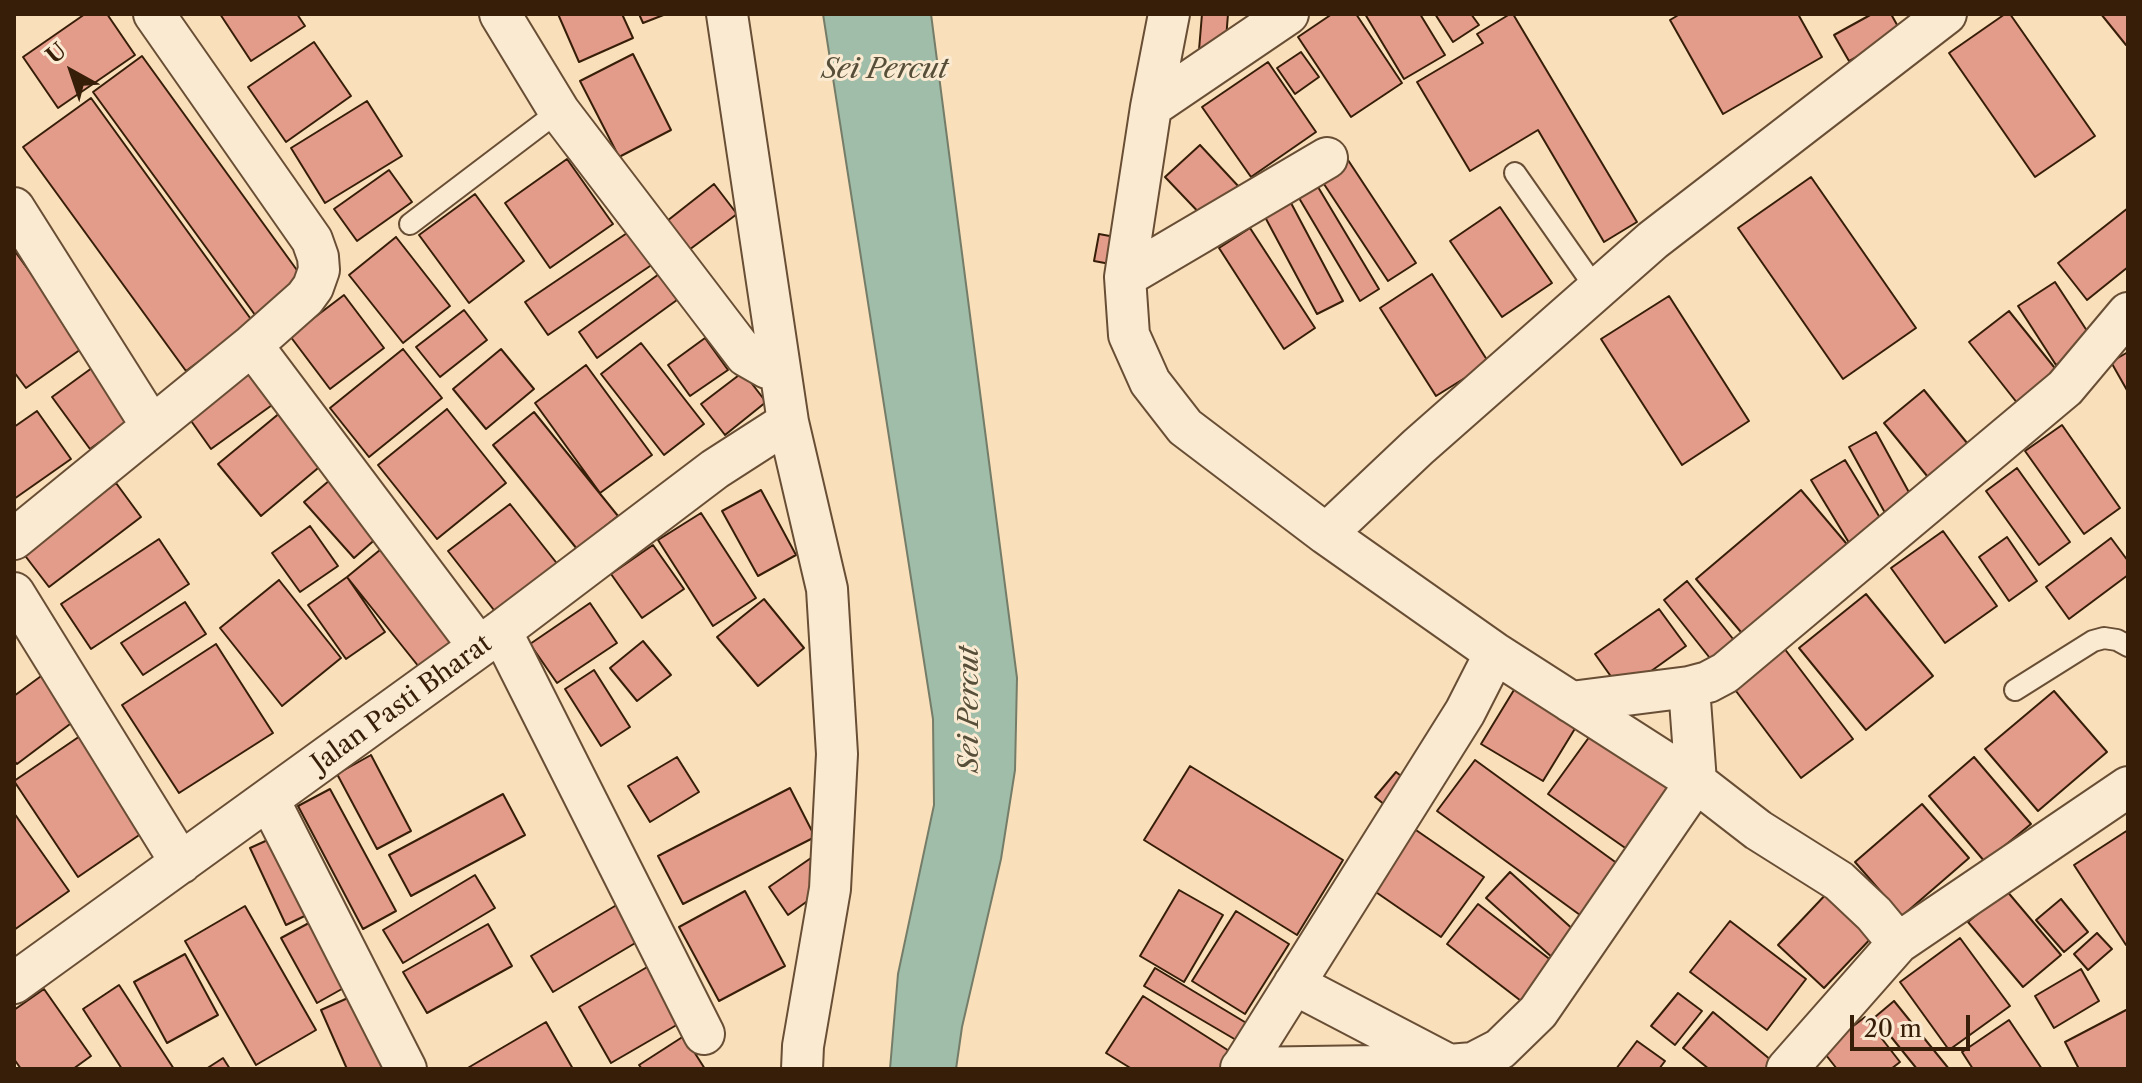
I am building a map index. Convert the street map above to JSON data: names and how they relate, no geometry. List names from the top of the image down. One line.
{"streets":{"street":["Jalan Pasti Bharat"]},"water":["Sei Percut"],"scale_bar":"20 m","north":"top left"}
